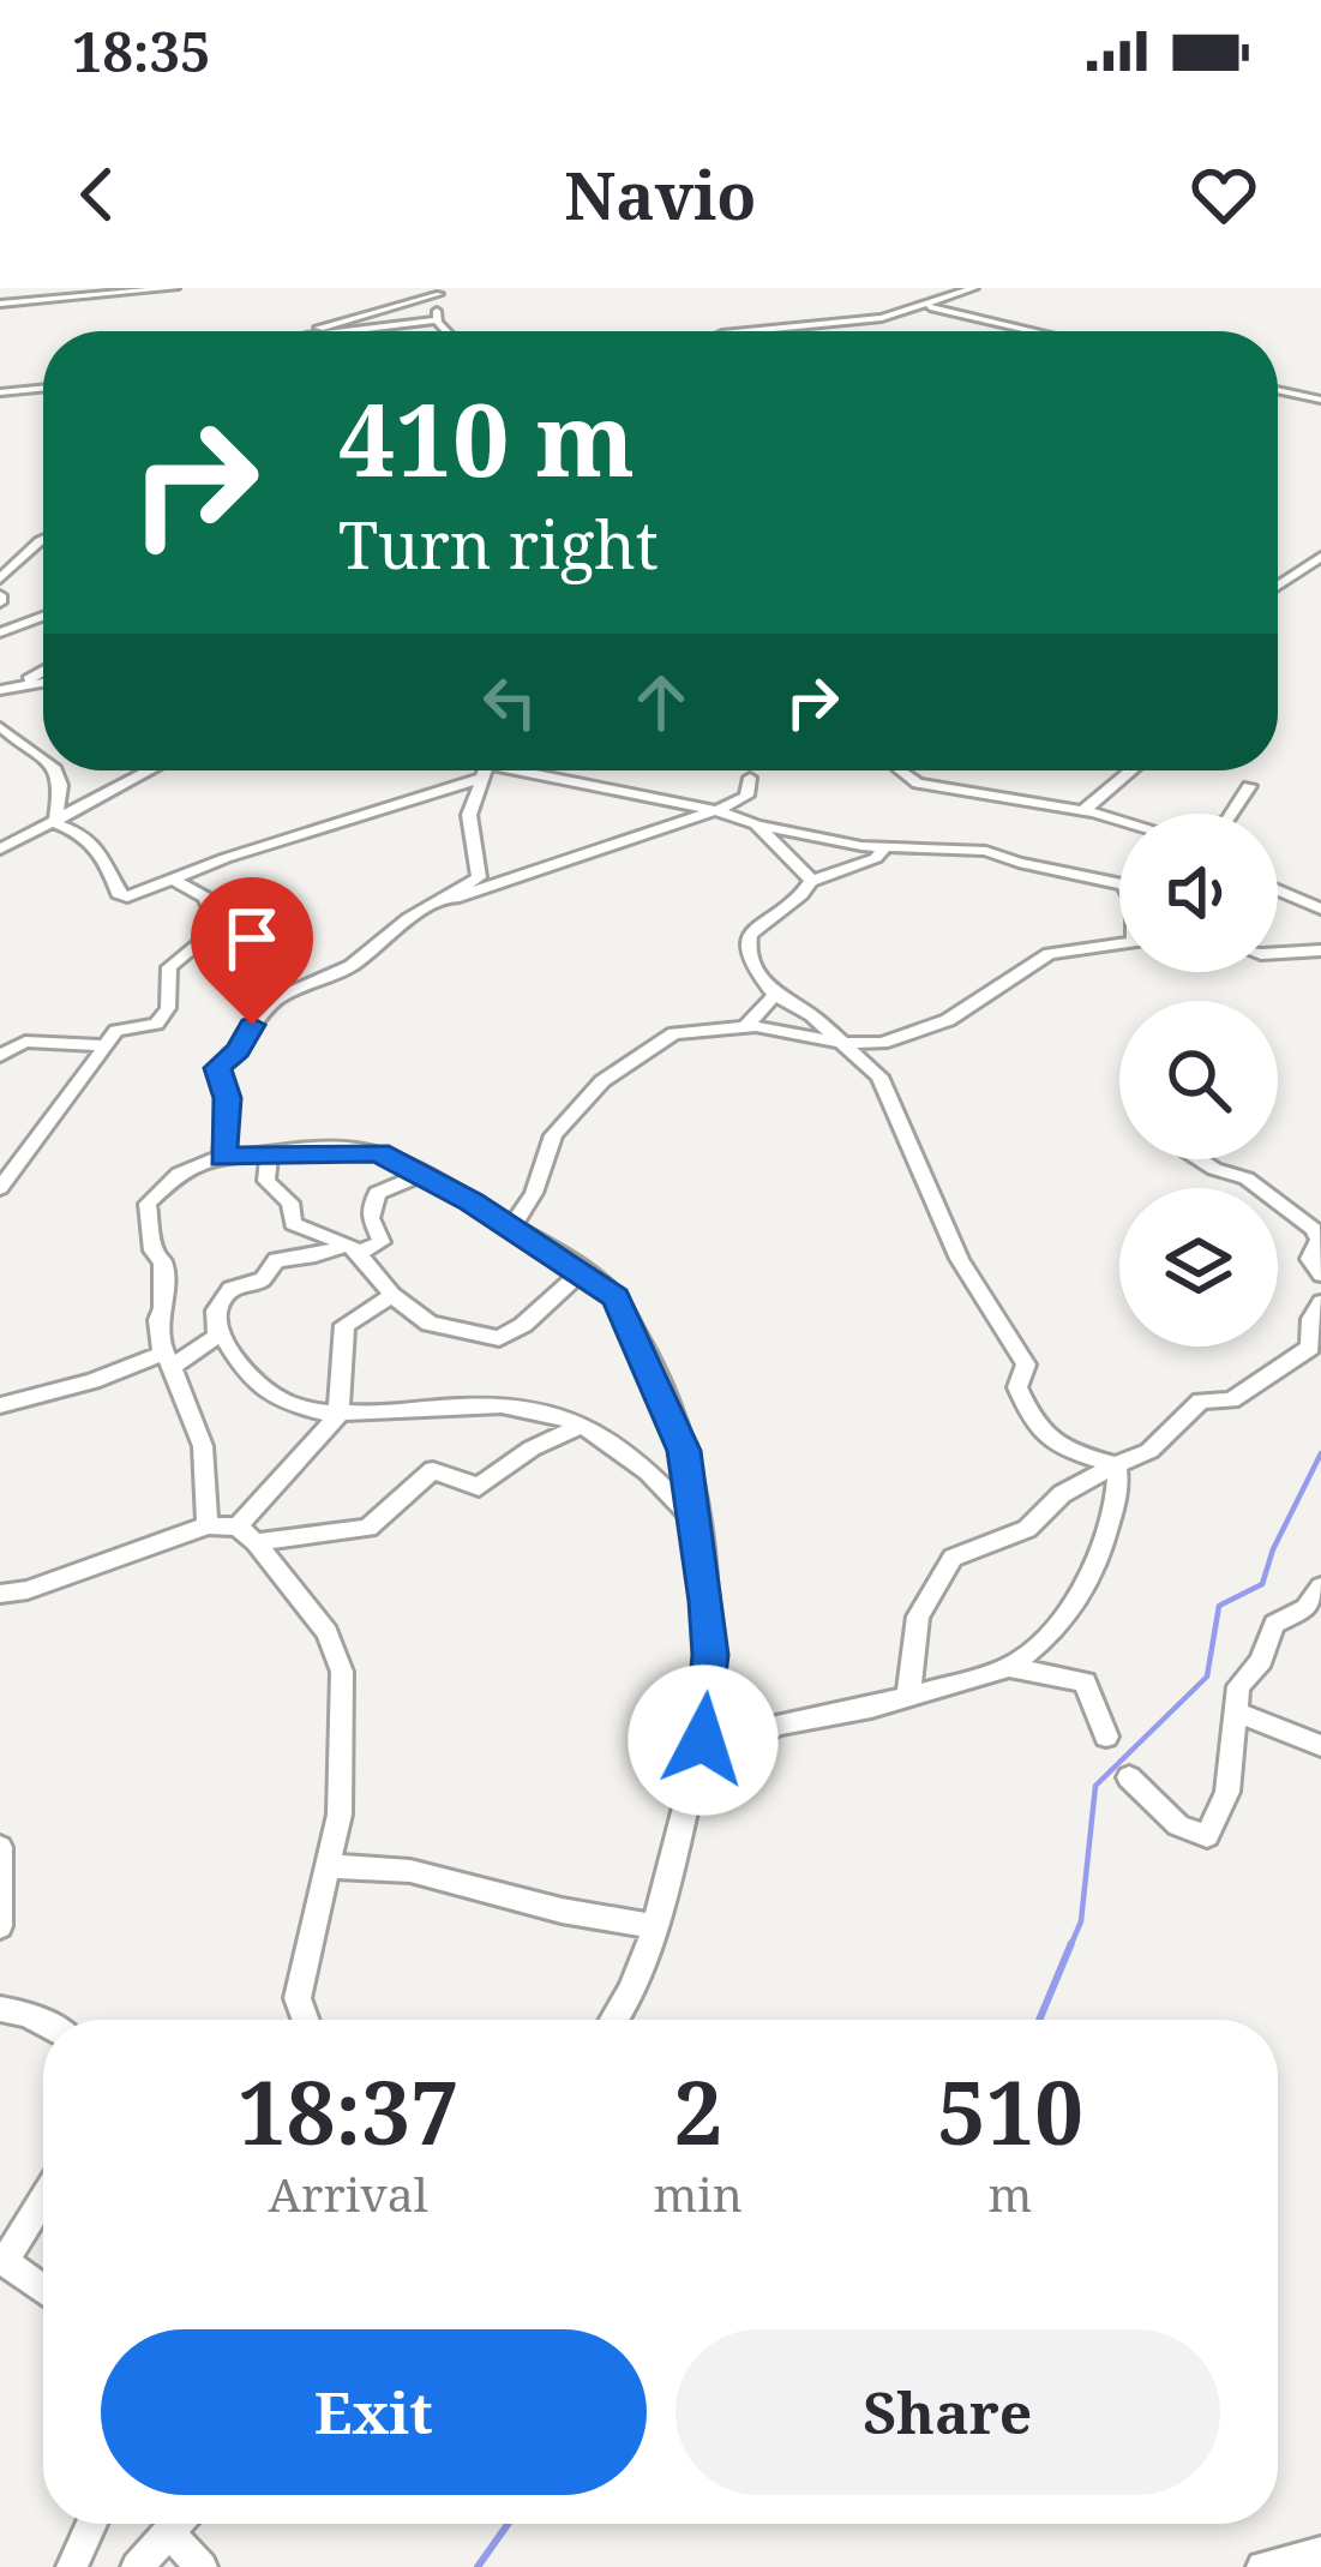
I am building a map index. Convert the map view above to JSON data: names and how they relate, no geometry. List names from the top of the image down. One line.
{"page":{"status":"18:35","header":"Navio","turn":["410 m","Turn right"],"eta":["18:37","Arrival","2","min","510","m"],"buttons":["Exit","Share"]}}
